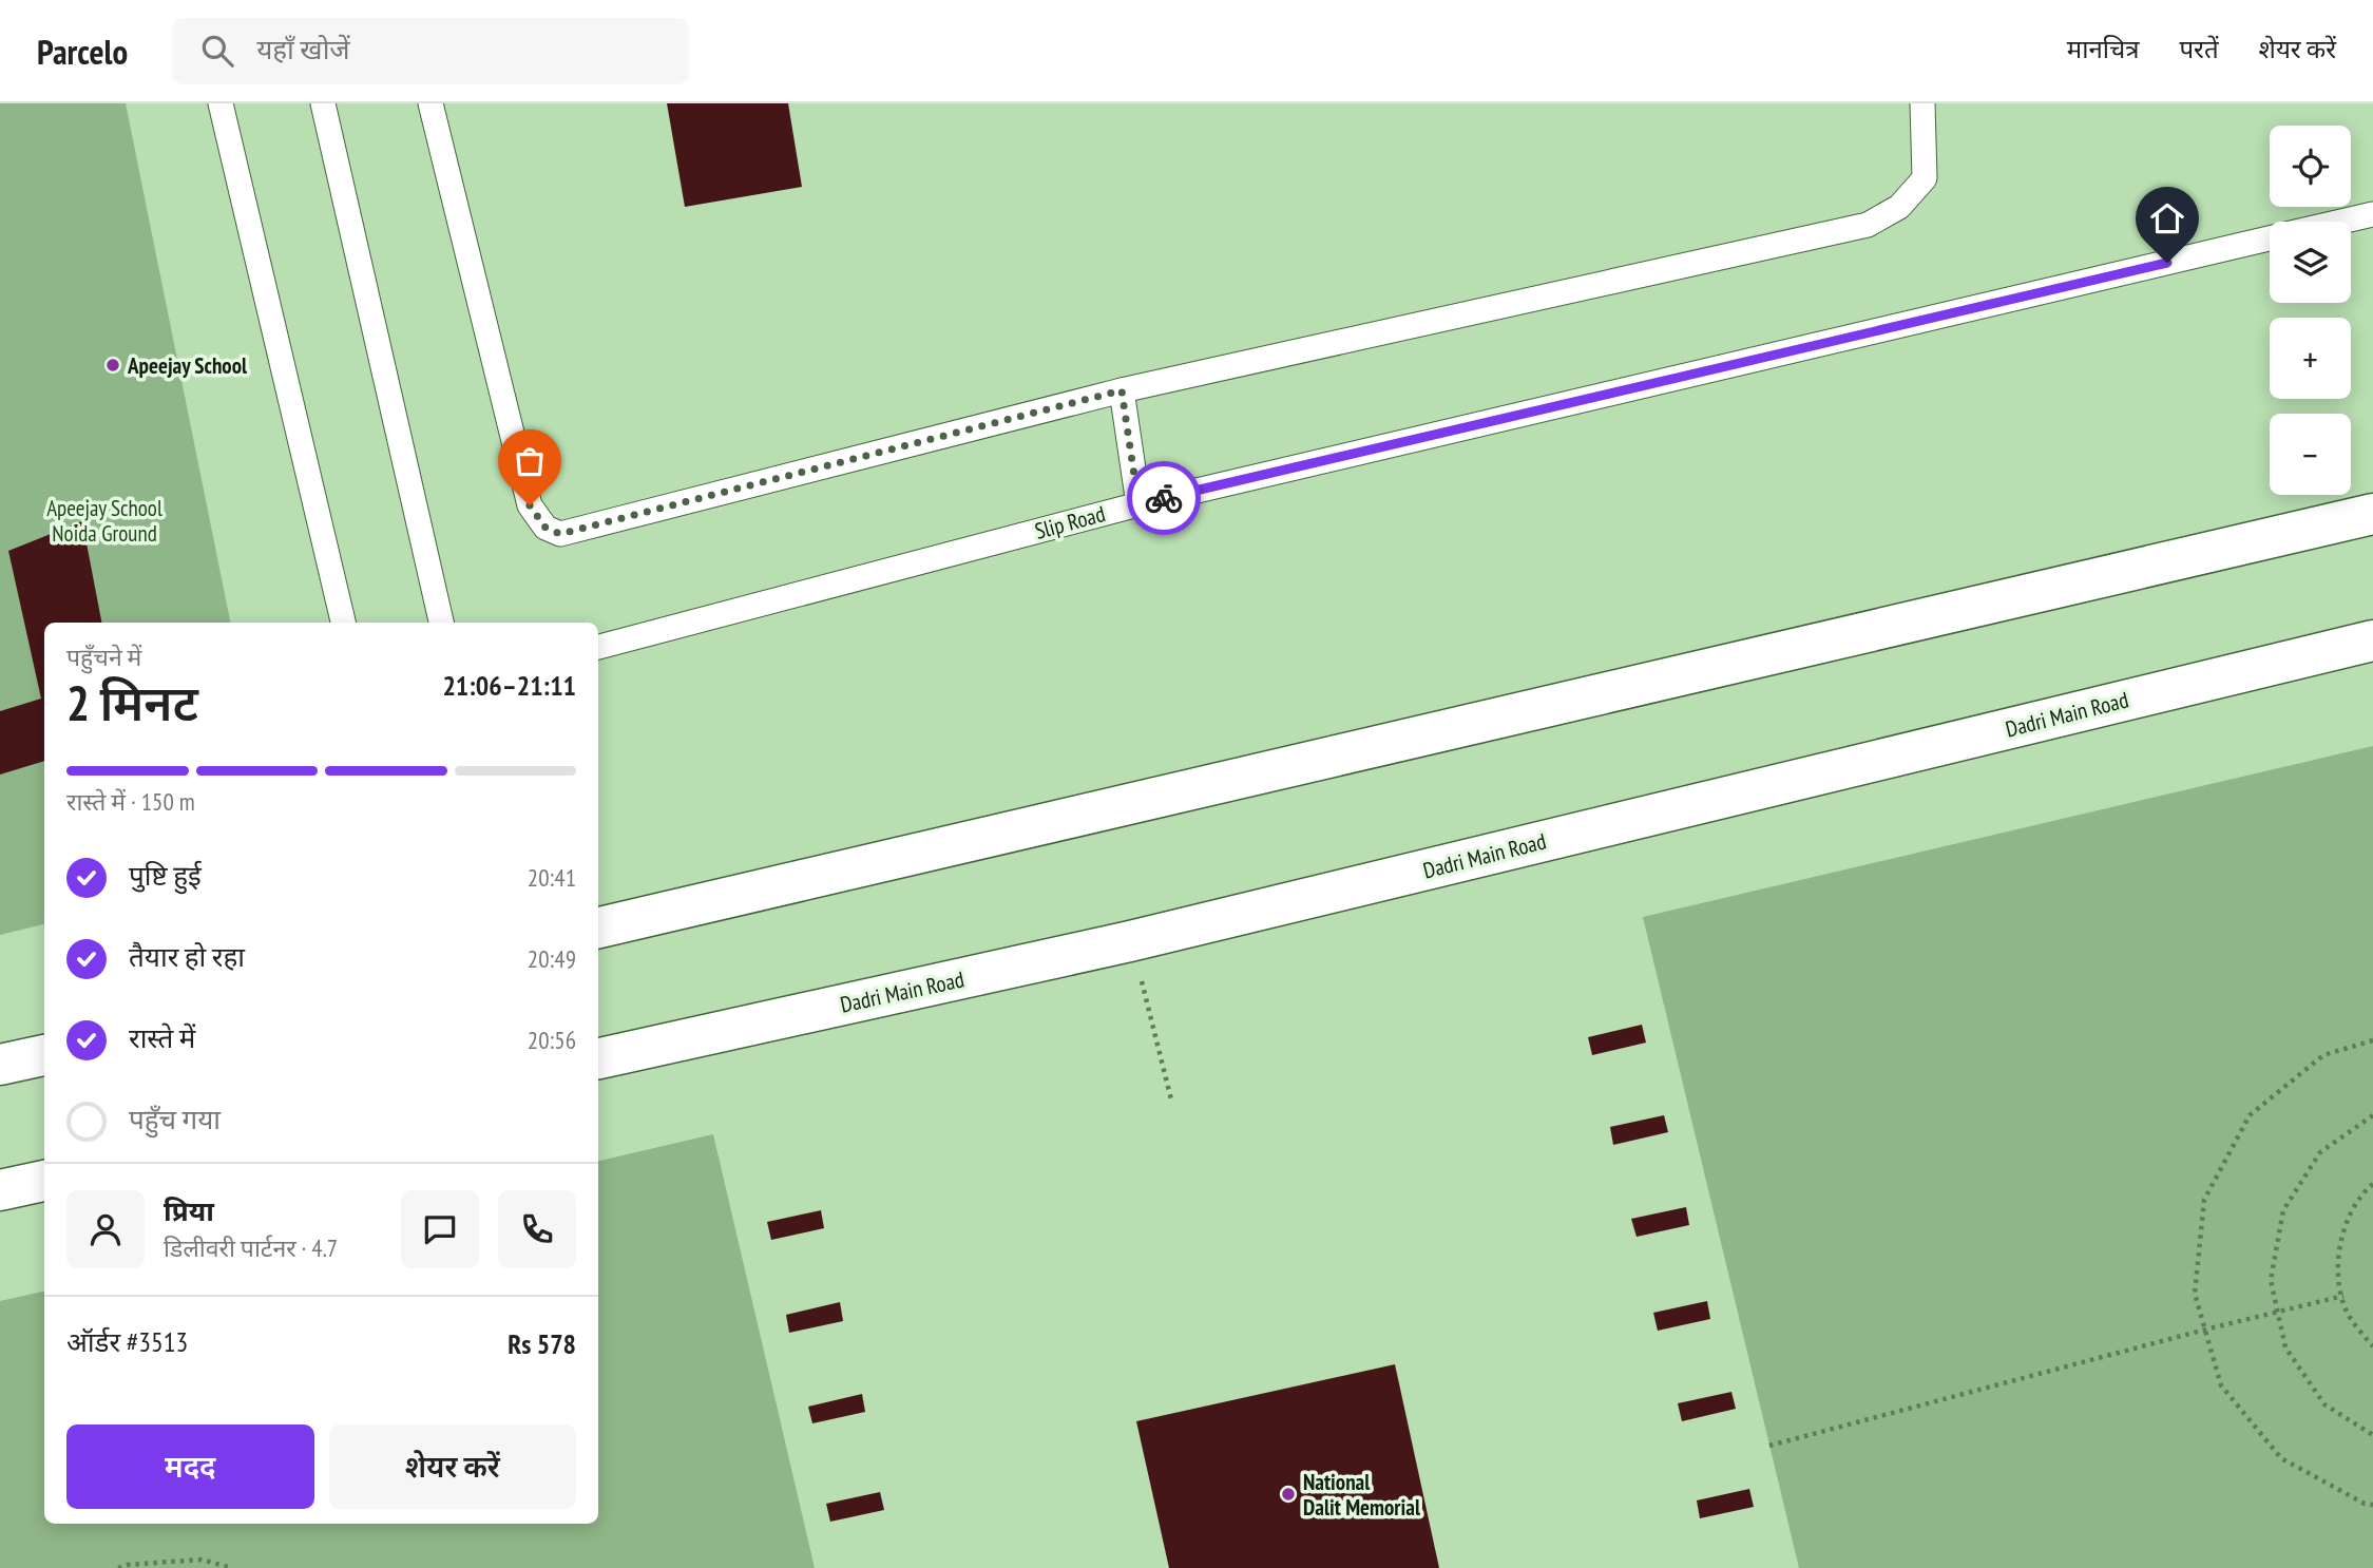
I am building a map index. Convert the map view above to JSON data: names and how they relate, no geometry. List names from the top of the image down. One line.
{"streets":{"highway":["Dadri Main Road"],"lane":["Slip Road"]},"parks":["Apeejay School Noida Ground"],"places":["Apeejay School","National Dalit Memorial"],"page":{"header":"Parcelo","search":"यहाँ खोजें","nav":["मानचित्र","परतें","शेयर करें"],"map_buttons":["+","−"],"heading":["2 मिनट","पहुँचने में","21:06–21:11"],"panel":["प्रिया","डिलीवरी पार्टनर · 4.7","ऑर्डर #3513","Rs 578"],"bar":"रास्ते में · 150 m","list":[["पुष्टि हुई","20:41"],["तैयार हो रहा","20:49"],["रास्ते में","20:56"],"पहुँच गया"],"buttons":["मदद","शेयर करें"]}}
